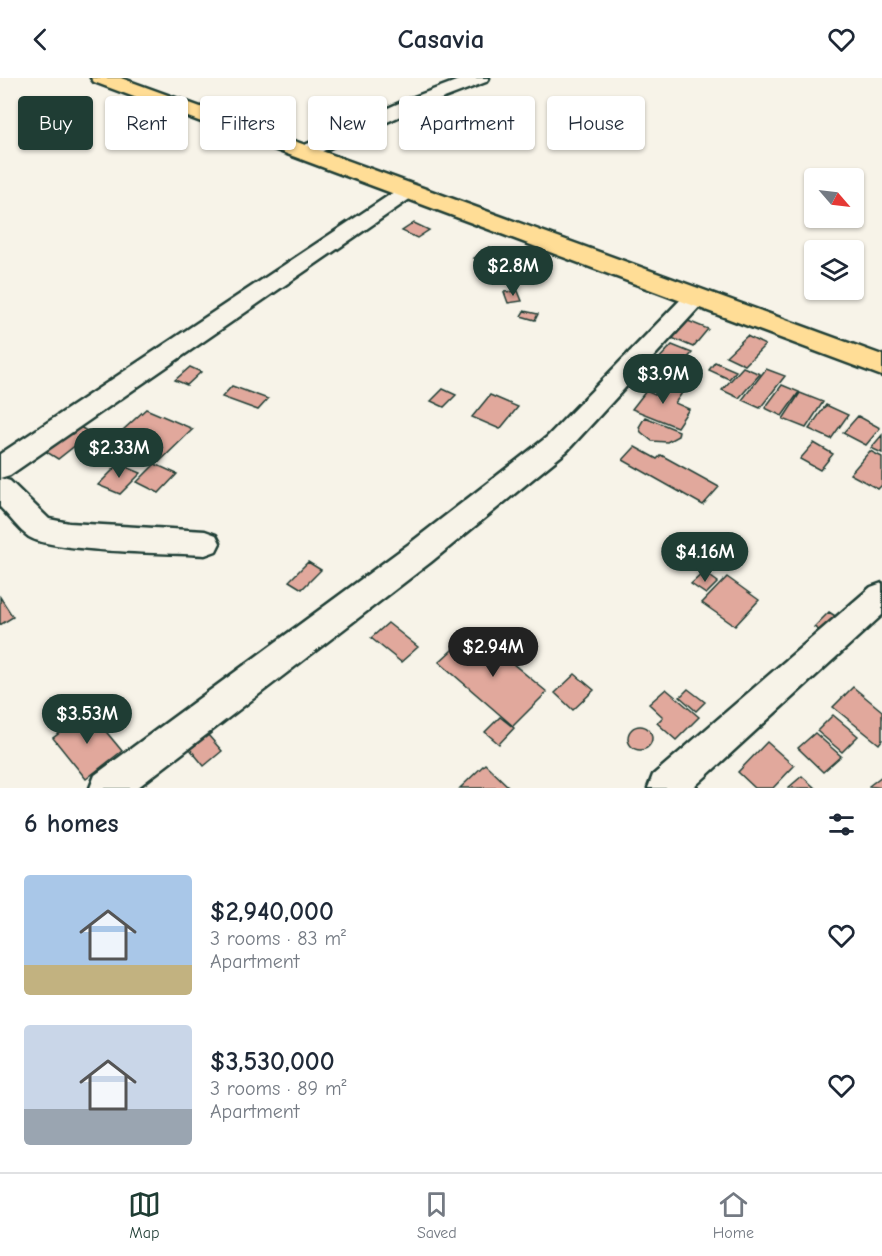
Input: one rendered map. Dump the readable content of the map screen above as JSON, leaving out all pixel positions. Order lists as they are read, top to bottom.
{
  "north": "bottom right",
  "page": {
    "header": "Casavia",
    "chip": [
      "Buy",
      "Rent",
      "Filters",
      "New",
      "Apartment",
      "House"
    ],
    "price": [
      "$2.8M",
      "$3.9M",
      "$2.33M",
      "$4.16M",
      "$2.94M",
      "$3.53M"
    ],
    "heading": "6 homes",
    "list": [
      {
        "name": "$2,940,000",
        "note": "3 rooms · 83 m² · Apartment"
      },
      {
        "name": "$3,530,000",
        "note": "3 rooms · 89 m² · Apartment"
      }
    ],
    "tabs": ["Map", "Saved", "Home"]
  }
}
